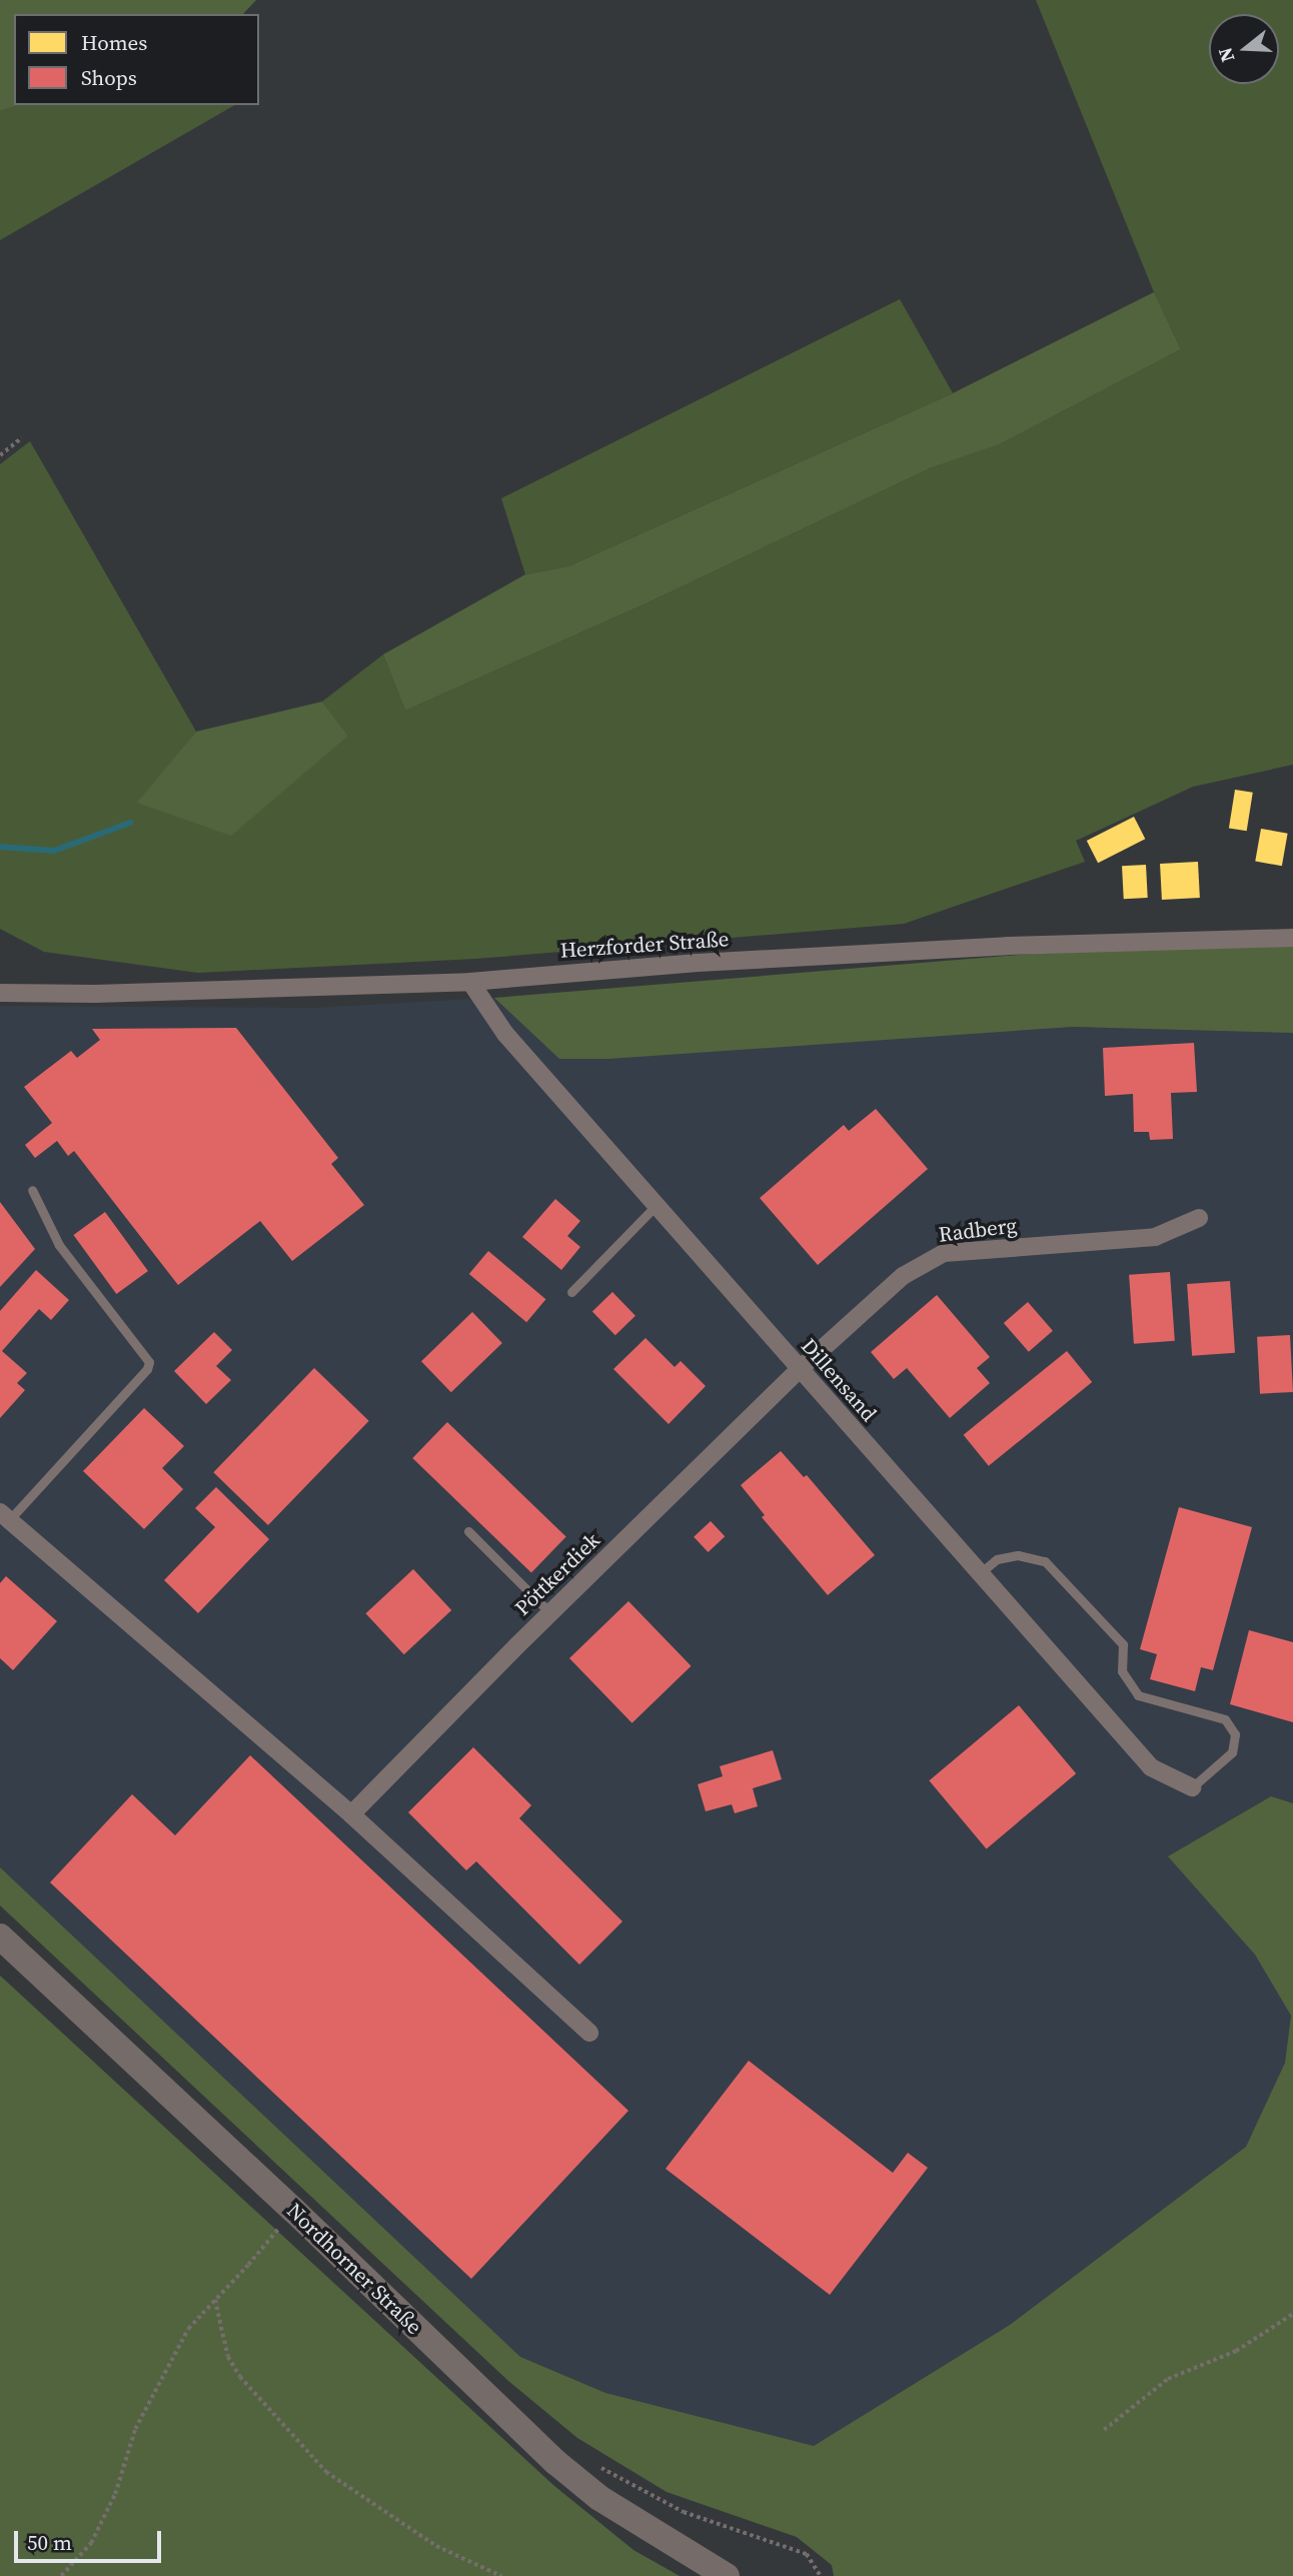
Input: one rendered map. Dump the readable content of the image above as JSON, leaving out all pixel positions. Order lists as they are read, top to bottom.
{
  "streets": {
    "main road": ["Nordhorner Straße"],
    "street": [
      "Herzforder Straße",
      "Radberg",
      "Dillensand",
      "Pöttkerdiek"
    ]
  },
  "crossings": [
    ["Herzforder Straße", "Dillensand"],
    ["Radberg", "Dillensand"],
    ["Radberg", "Pöttkerdiek"],
    ["Dillensand", "Pöttkerdiek"]
  ],
  "legend": ["Homes", "Shops"],
  "scale_bar": "50 m",
  "north": "left"
}
